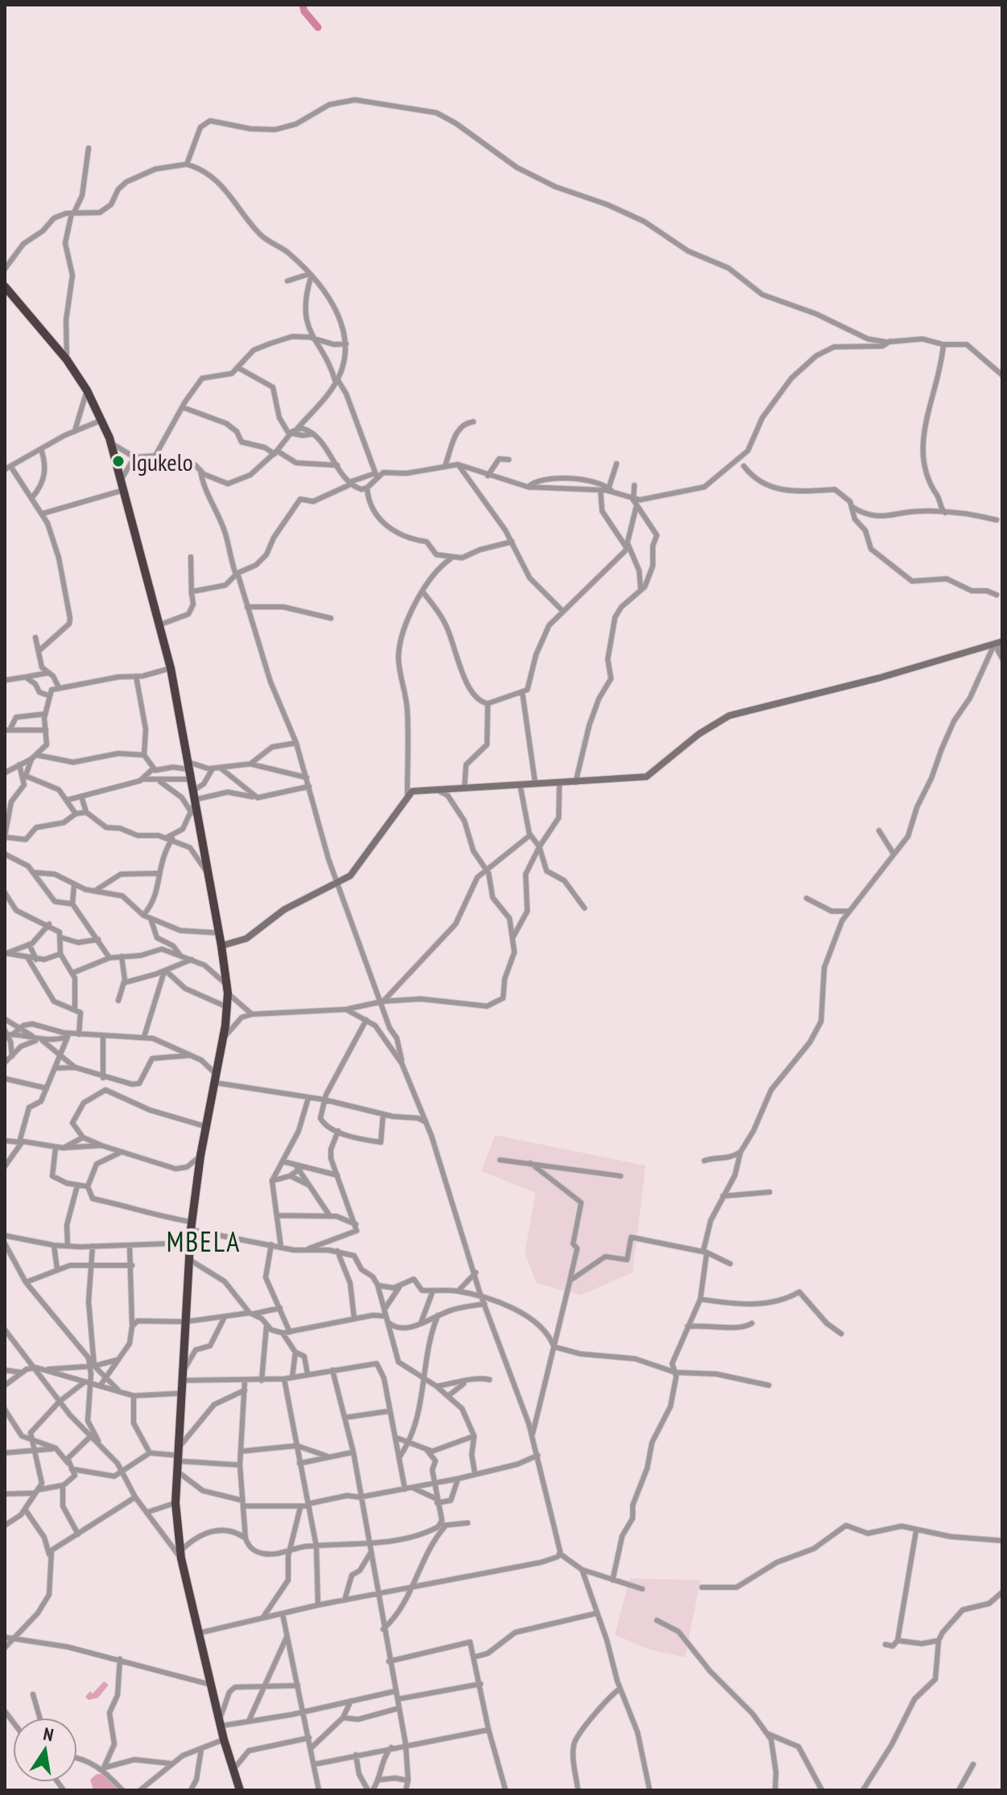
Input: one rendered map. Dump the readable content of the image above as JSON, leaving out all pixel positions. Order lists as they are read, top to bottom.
{
  "districts": ["MBELA"],
  "places": ["Igukelo"],
  "north": "top"
}
